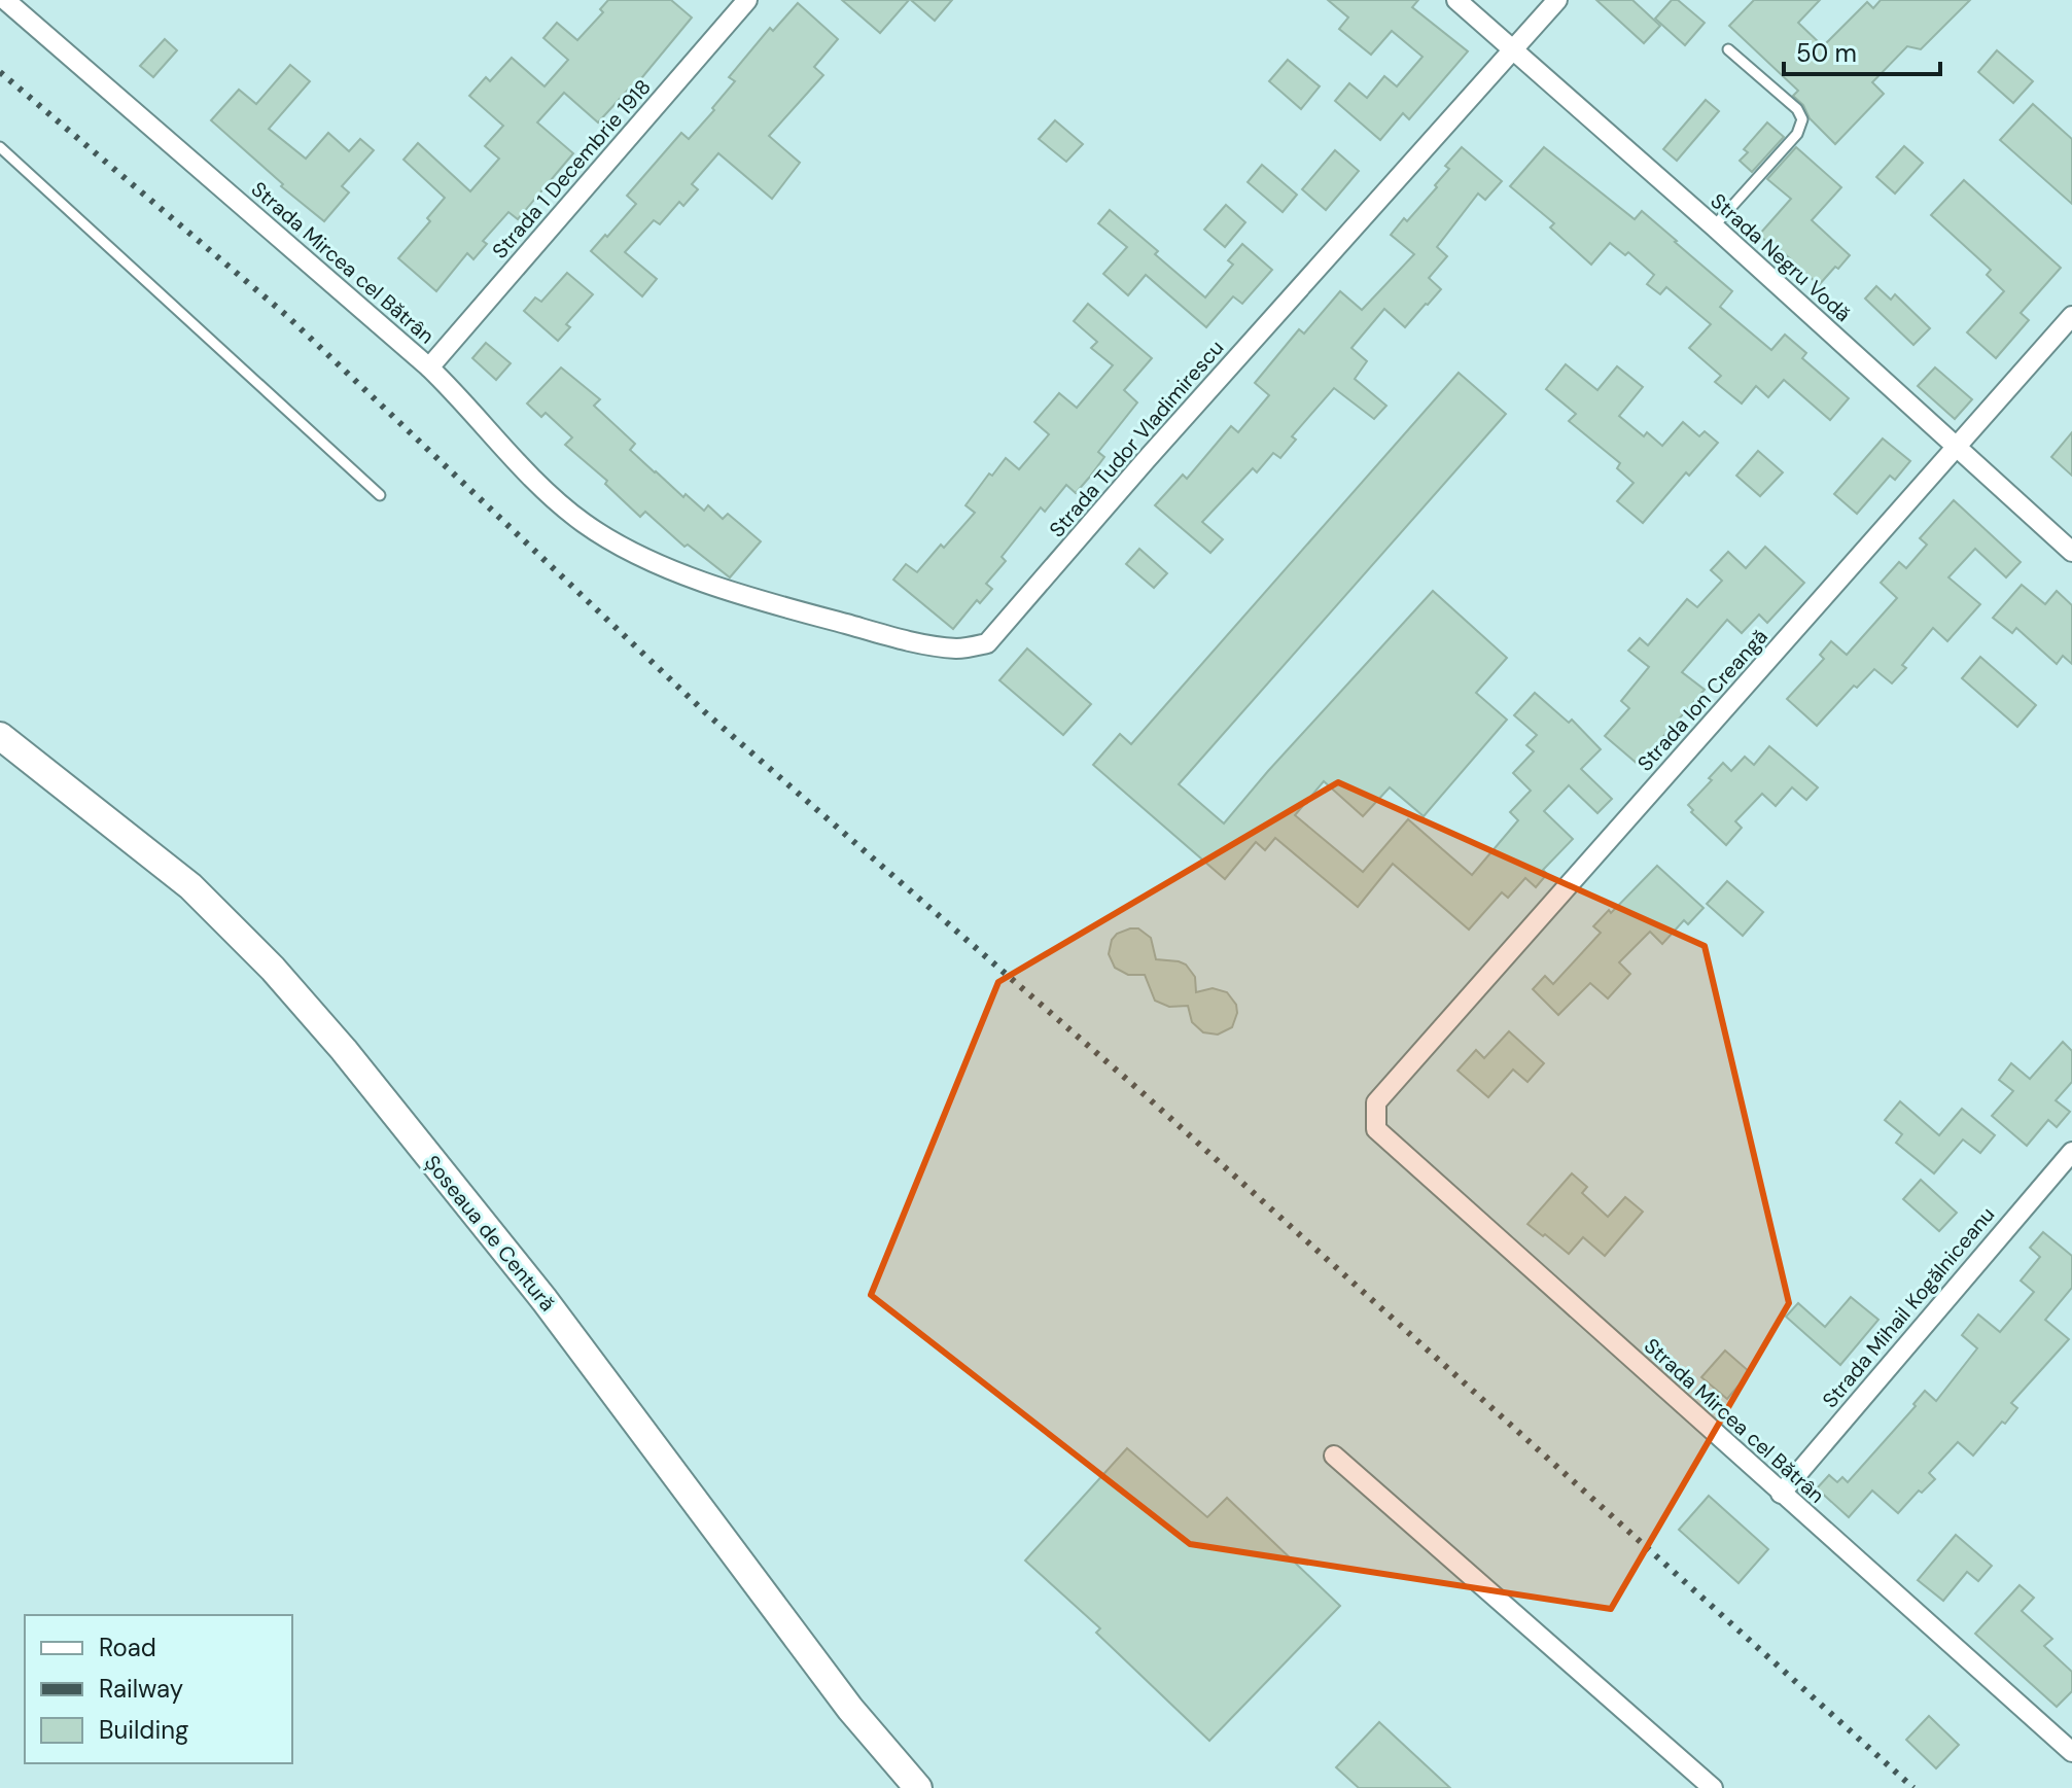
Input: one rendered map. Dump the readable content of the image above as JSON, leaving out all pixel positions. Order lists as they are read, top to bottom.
{
  "streets": {
    "main road": ["Șoseaua de Centură"],
    "street": [
      "Strada 1 Decembrie 1918",
      "Strada Negru Vodă",
      "Strada Mircea cel Bătrân",
      "Strada Tudor Vladimirescu",
      "Strada Ion Creangă",
      "Strada Mihail Kogălniceanu"
    ]
  },
  "crossings": [
    ["Strada 1 Decembrie 1918", "Strada Mircea cel Bătrân"],
    ["Strada Negru Vodă", "Strada Tudor Vladimirescu"],
    ["Strada Negru Vodă", "Strada Ion Creangă"],
    ["Strada Mircea cel Bătrân", "Strada Tudor Vladimirescu"],
    ["Strada Mircea cel Bătrân", "Strada Ion Creangă"],
    ["Strada Mircea cel Bătrân", "Strada Mihail Kogălniceanu"]
  ],
  "legend": ["Road", "Railway", "Building"],
  "scale_bar": "50 m"
}
